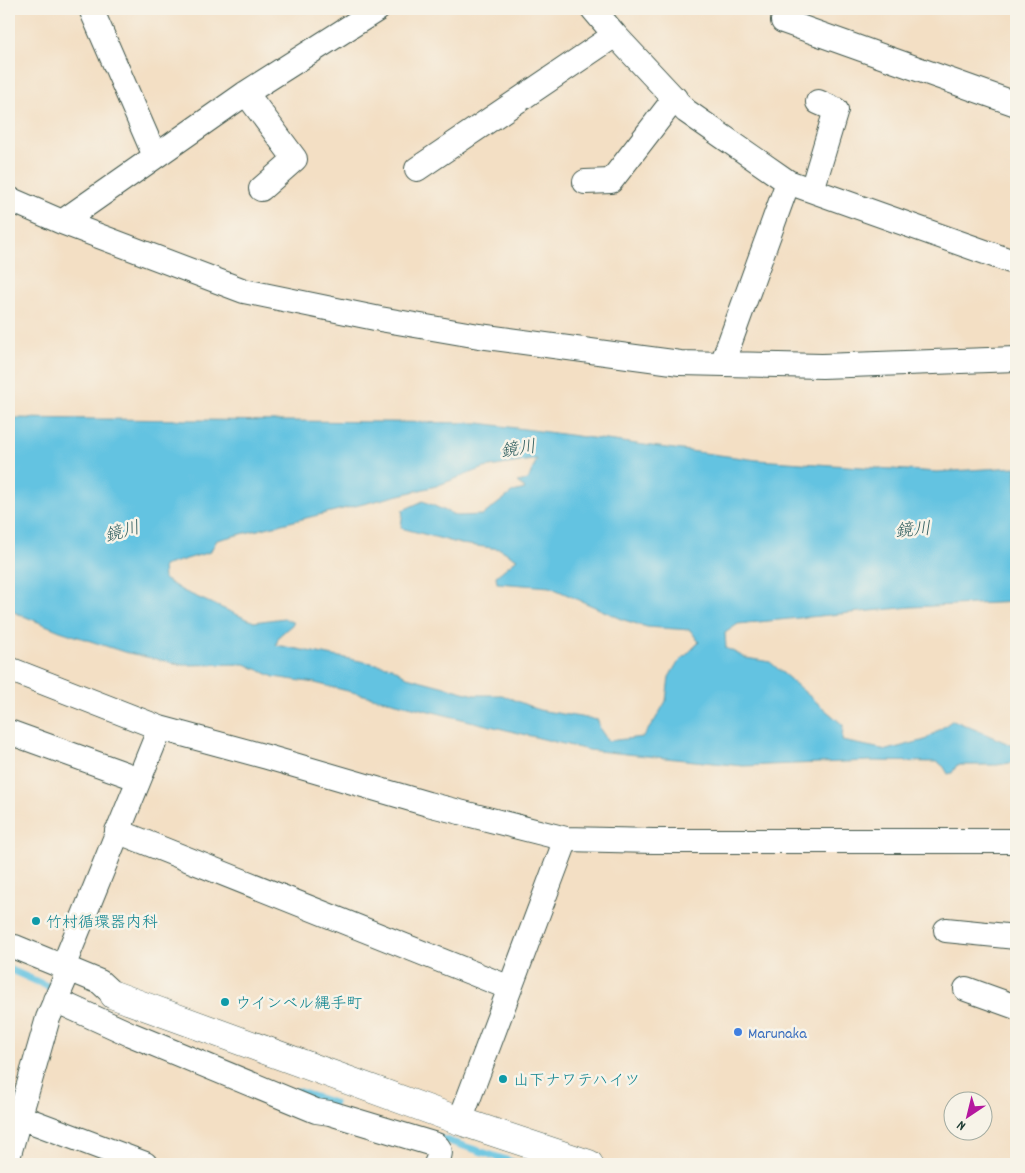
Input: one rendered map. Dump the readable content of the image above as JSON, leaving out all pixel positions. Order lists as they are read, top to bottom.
{
  "water": ["鏡川"],
  "places": [
    "竹村循環器内科",
    "ウインベル縄手町",
    "Marunaka",
    "山下ナワテハイツ"
  ],
  "north": "bottom left"
}
